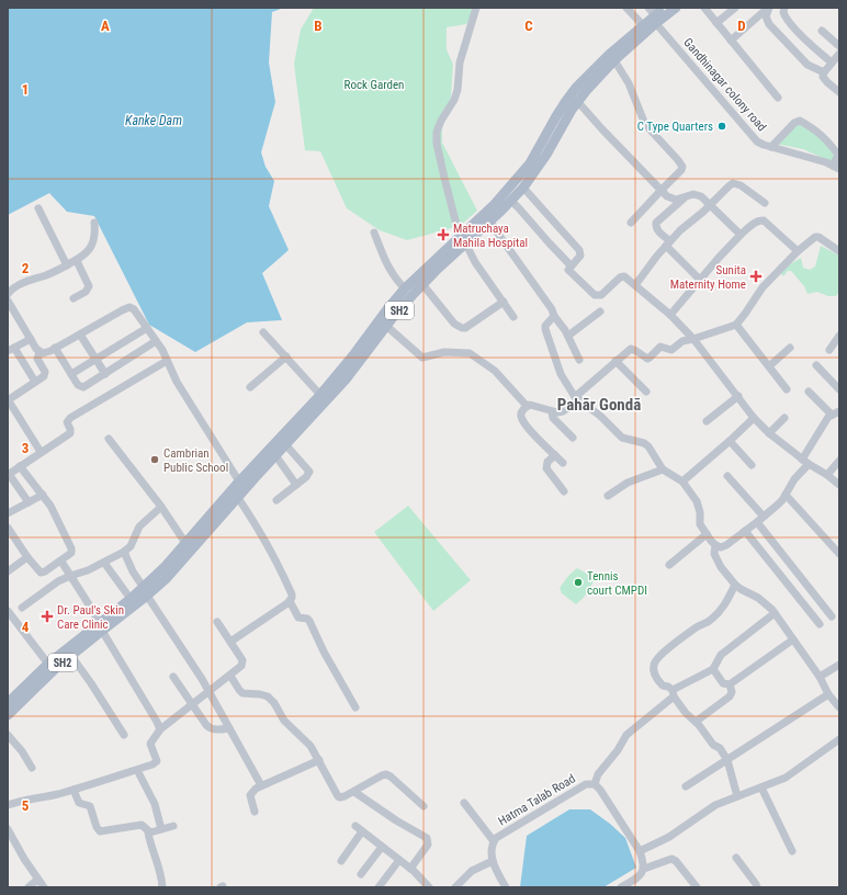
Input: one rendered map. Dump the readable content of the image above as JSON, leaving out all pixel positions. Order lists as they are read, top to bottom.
{
  "streets": {
    "main road": ["SH2"],
    "street": ["Gandhinagar colony road", "Hatma Talab Road"]
  },
  "crossings": [
    ["Gandhinagar colony road", "SH2"]
  ],
  "districts": ["Pahār Gondā"],
  "water": ["Kanke Dam"],
  "parks": ["Rock Garden"],
  "places": {
    "other": ["C Type Quarters", "Cambrian Public School", "Tennis court CMPDI"],
    "health": ["Matruchaya Mahila Hospital", "Sunita Maternity Home", "Dr. Paul's Skin Care Clinic"]
  },
  "grid": {
    "columns": [
      "A",
      "B",
      "C",
      "D"
    ],
    "rows": [
      "1",
      "2",
      "3",
      "4",
      "5"
    ]
  }
}
